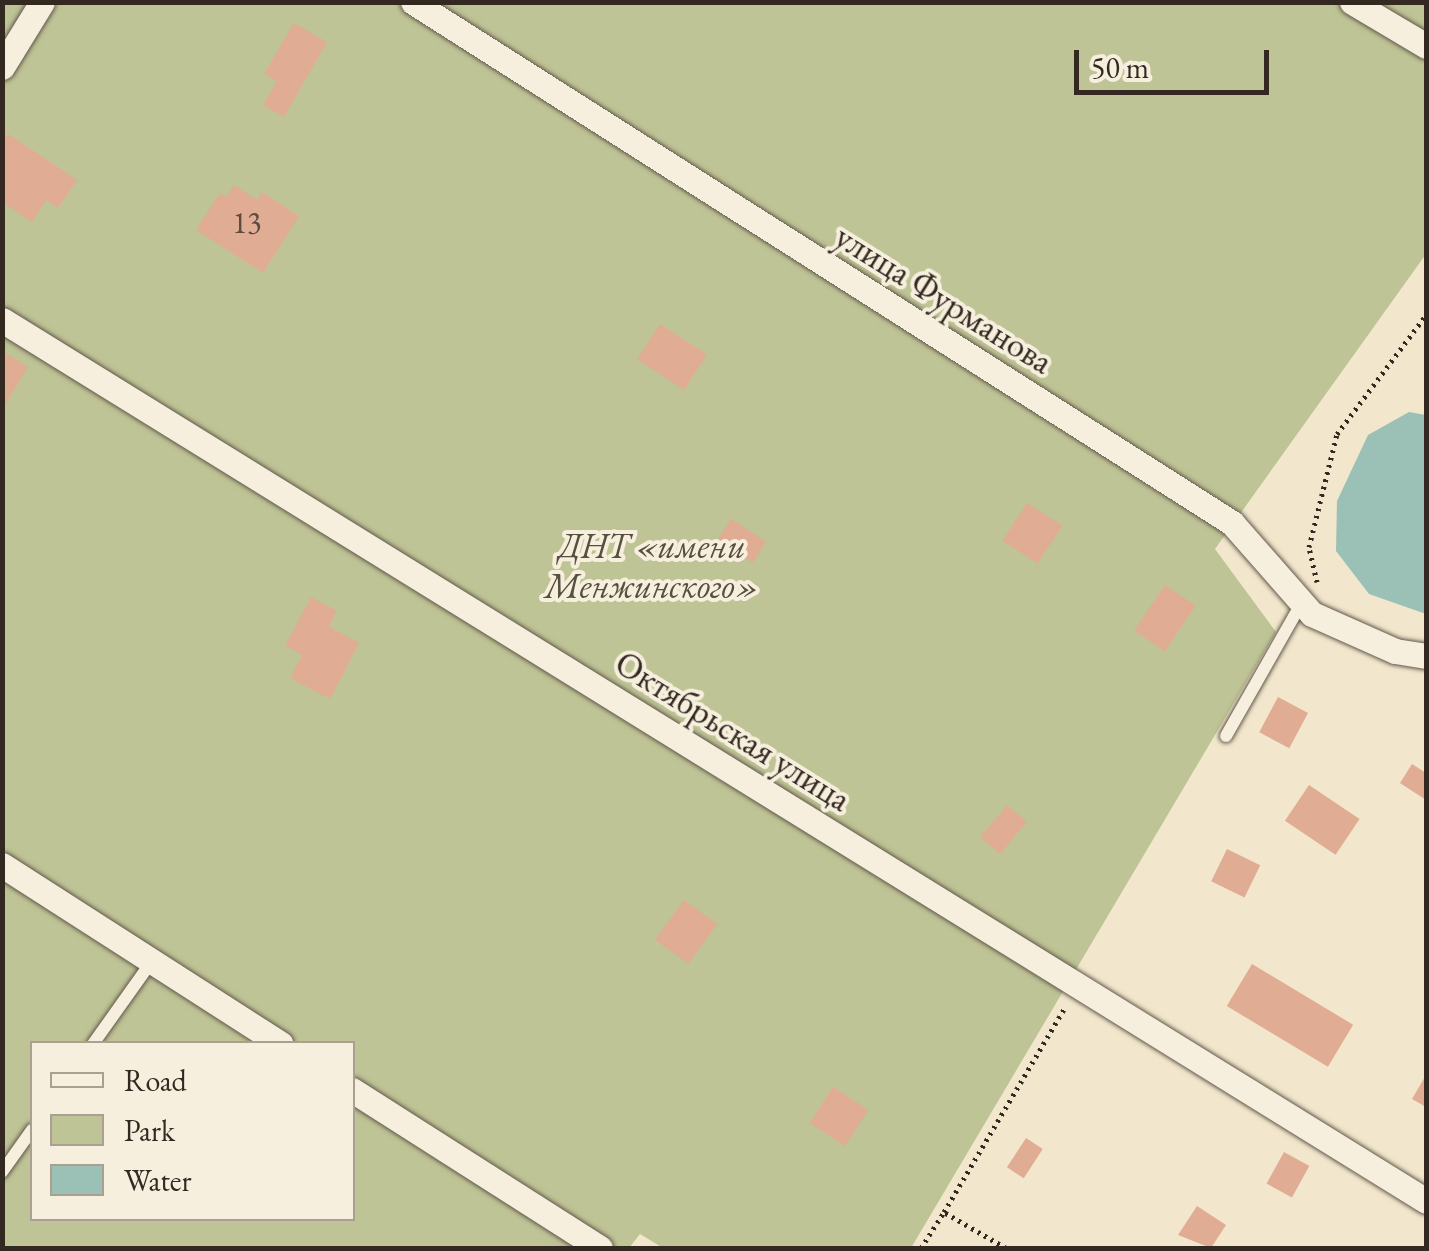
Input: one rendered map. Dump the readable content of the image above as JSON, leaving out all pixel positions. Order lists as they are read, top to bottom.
{
  "streets": {
    "street": ["улица Фурманова", "Октябрьская улица"]
  },
  "parks": ["ДНТ «имени Менжинского»"],
  "house_numbers": ["13"],
  "legend": ["Road", "Park", "Water"],
  "scale_bar": "50 m"
}
